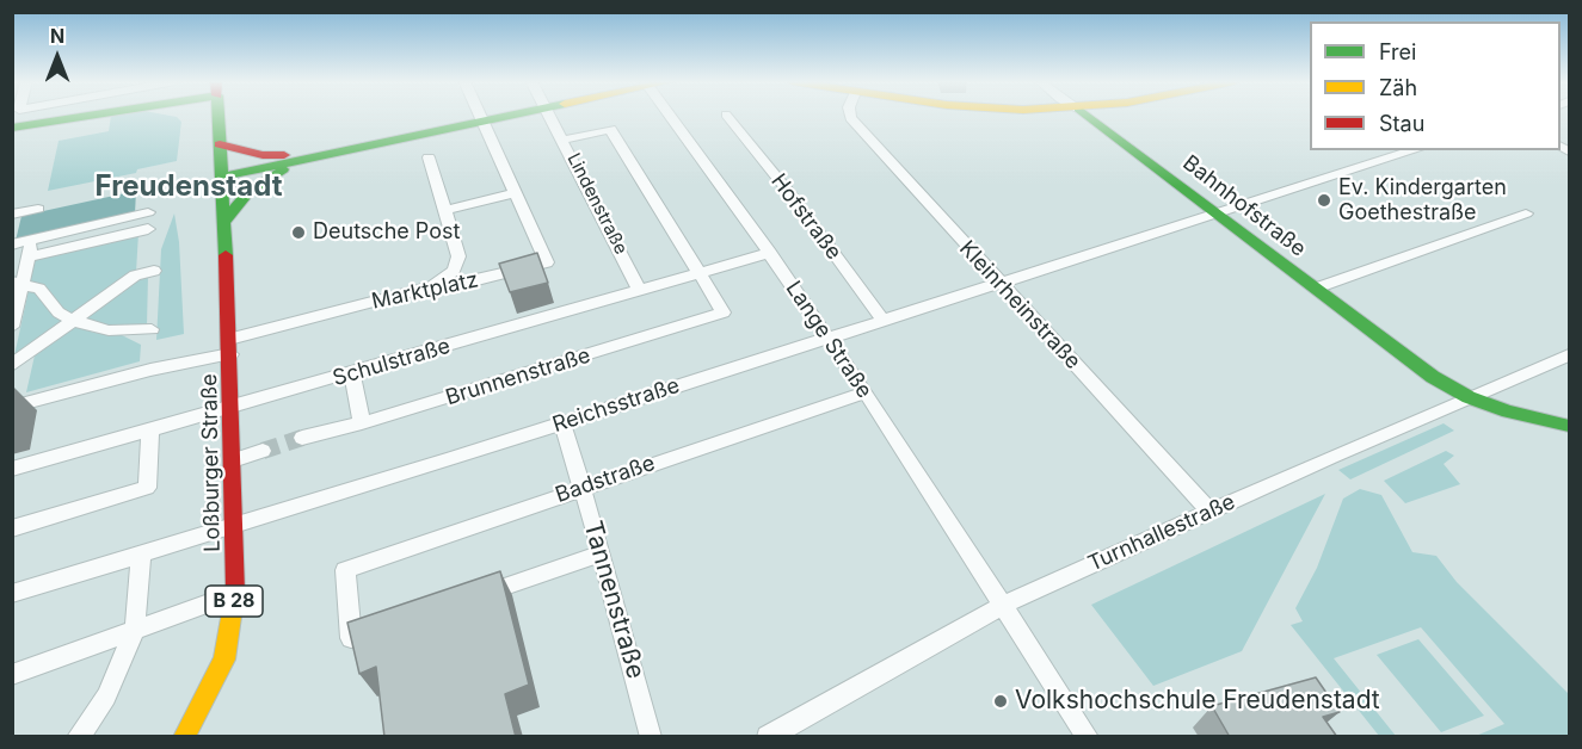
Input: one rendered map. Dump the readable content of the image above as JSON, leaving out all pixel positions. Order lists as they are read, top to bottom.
{
  "streets": {
    "main road": ["Bahnhofstraße", "Loßburger Straße", "B 28"],
    "street": [
      "Lindenstraße",
      "Hofstraße",
      "Marktplatz",
      "Kleinrheinstraße",
      "Lange Straße",
      "Schulstraße",
      "Brunnenstraße",
      "Reichsstraße",
      "Badstraße",
      "Turnhallestraße",
      "Tannenstraße"
    ]
  },
  "crossings": [
    ["Lindenstraße", "Schulstraße"],
    ["Bahnhofstraße", "Reichsstraße"],
    ["Bahnhofstraße", "Turnhallestraße"],
    ["Hofstraße", "Reichsstraße"],
    ["Marktplatz", "Loßburger Straße"],
    ["Kleinrheinstraße", "Reichsstraße"],
    ["Kleinrheinstraße", "Turnhallestraße"],
    ["Lange Straße", "Schulstraße"],
    ["Lange Straße", "Reichsstraße"],
    ["Lange Straße", "Badstraße"],
    ["Lange Straße", "Turnhallestraße"],
    ["Schulstraße", "Brunnenstraße"],
    ["Schulstraße", "Loßburger Straße"],
    ["Reichsstraße", "Loßburger Straße"],
    ["Reichsstraße", "Tannenstraße"],
    ["Badstraße", "Tannenstraße"]
  ],
  "districts": ["Freudenstadt"],
  "places": ["Ev. Kindergarten Goethestraße", "Deutsche Post", "Volkshochschule Freudenstadt"],
  "legend": ["Frei", "Zäh", "Stau"],
  "north": "top"
}
